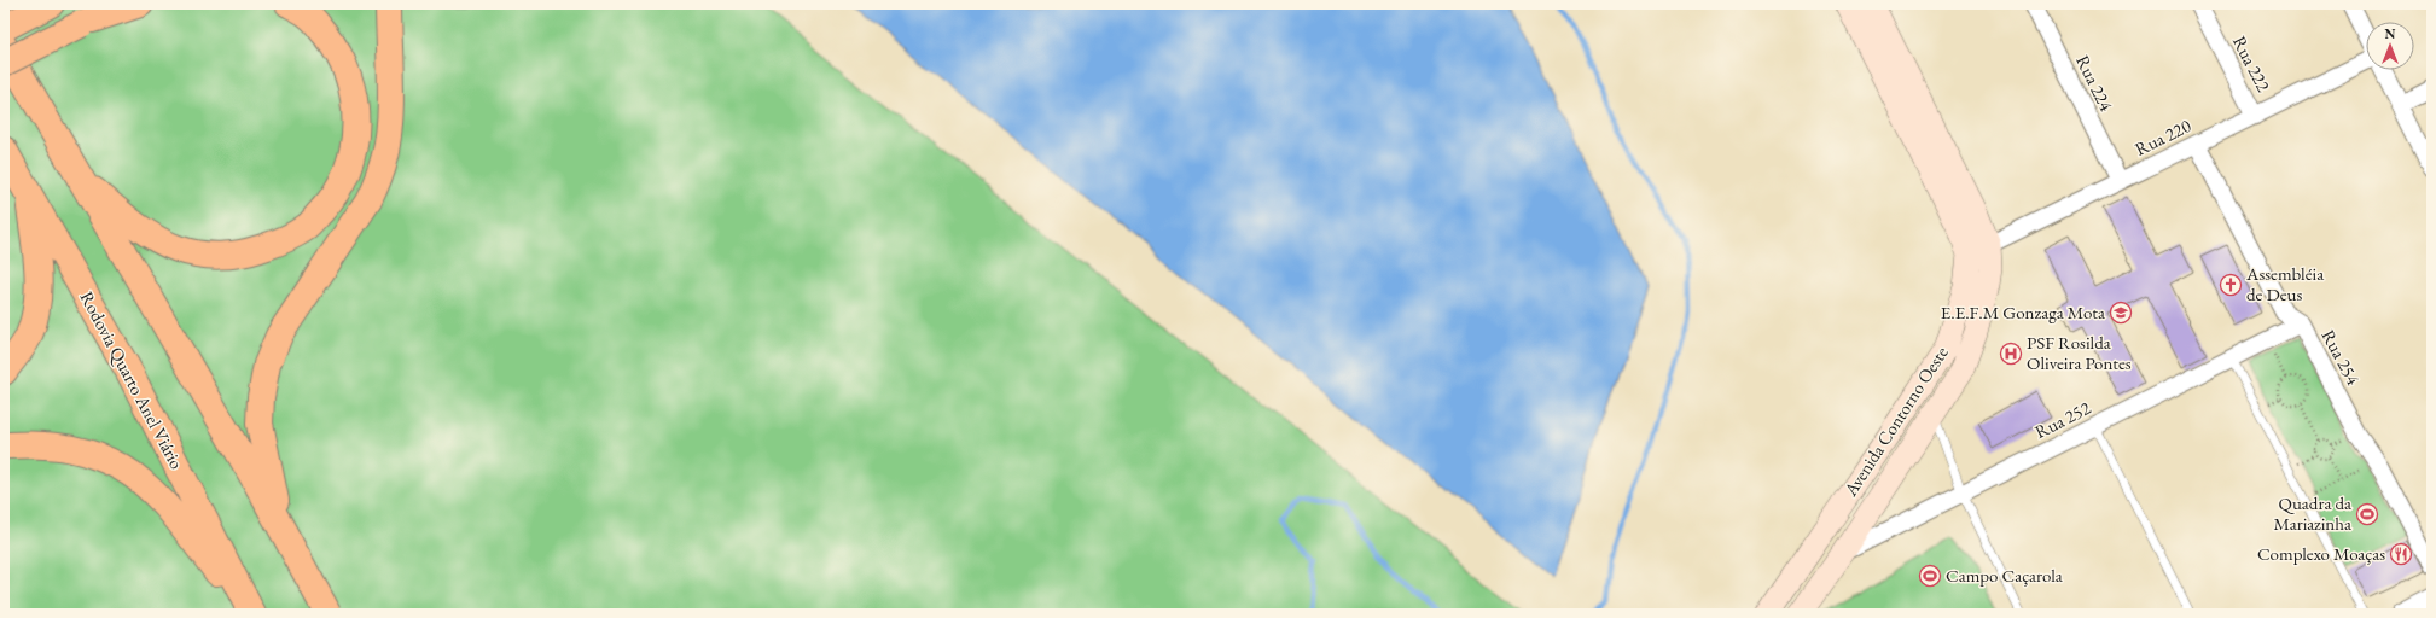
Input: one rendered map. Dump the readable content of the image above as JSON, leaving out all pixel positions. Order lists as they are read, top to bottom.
{
  "streets": {
    "highway": ["Rodovia Quarto Anel Viário"],
    "street": [
      "Rua 222",
      "Rua 224",
      "Rua 220",
      "Rua 254",
      "Rua 252",
      "Avenida Contorno Oeste"
    ]
  },
  "crossings": [
    ["Rua 222", "Rua 220"],
    ["Rua 224", "Rua 220"],
    ["Rua 220", "Rua 254"],
    ["Rua 220", "Avenida Contorno Oeste"],
    ["Rua 254", "Rua 252"],
    ["Rua 252", "Avenida Contorno Oeste"]
  ],
  "places": {
    "church": ["Assembléia de Deus"],
    "school or university": ["E.E.F.M Gonzaga Mota"],
    "hospital": ["PSF Rosilda Oliveira Pontes"],
    "sports": ["Quadra da Mariazinha", "Campo Caçarola"],
    "restaurant": ["Complexo Moaças"]
  },
  "north": "top"
}
